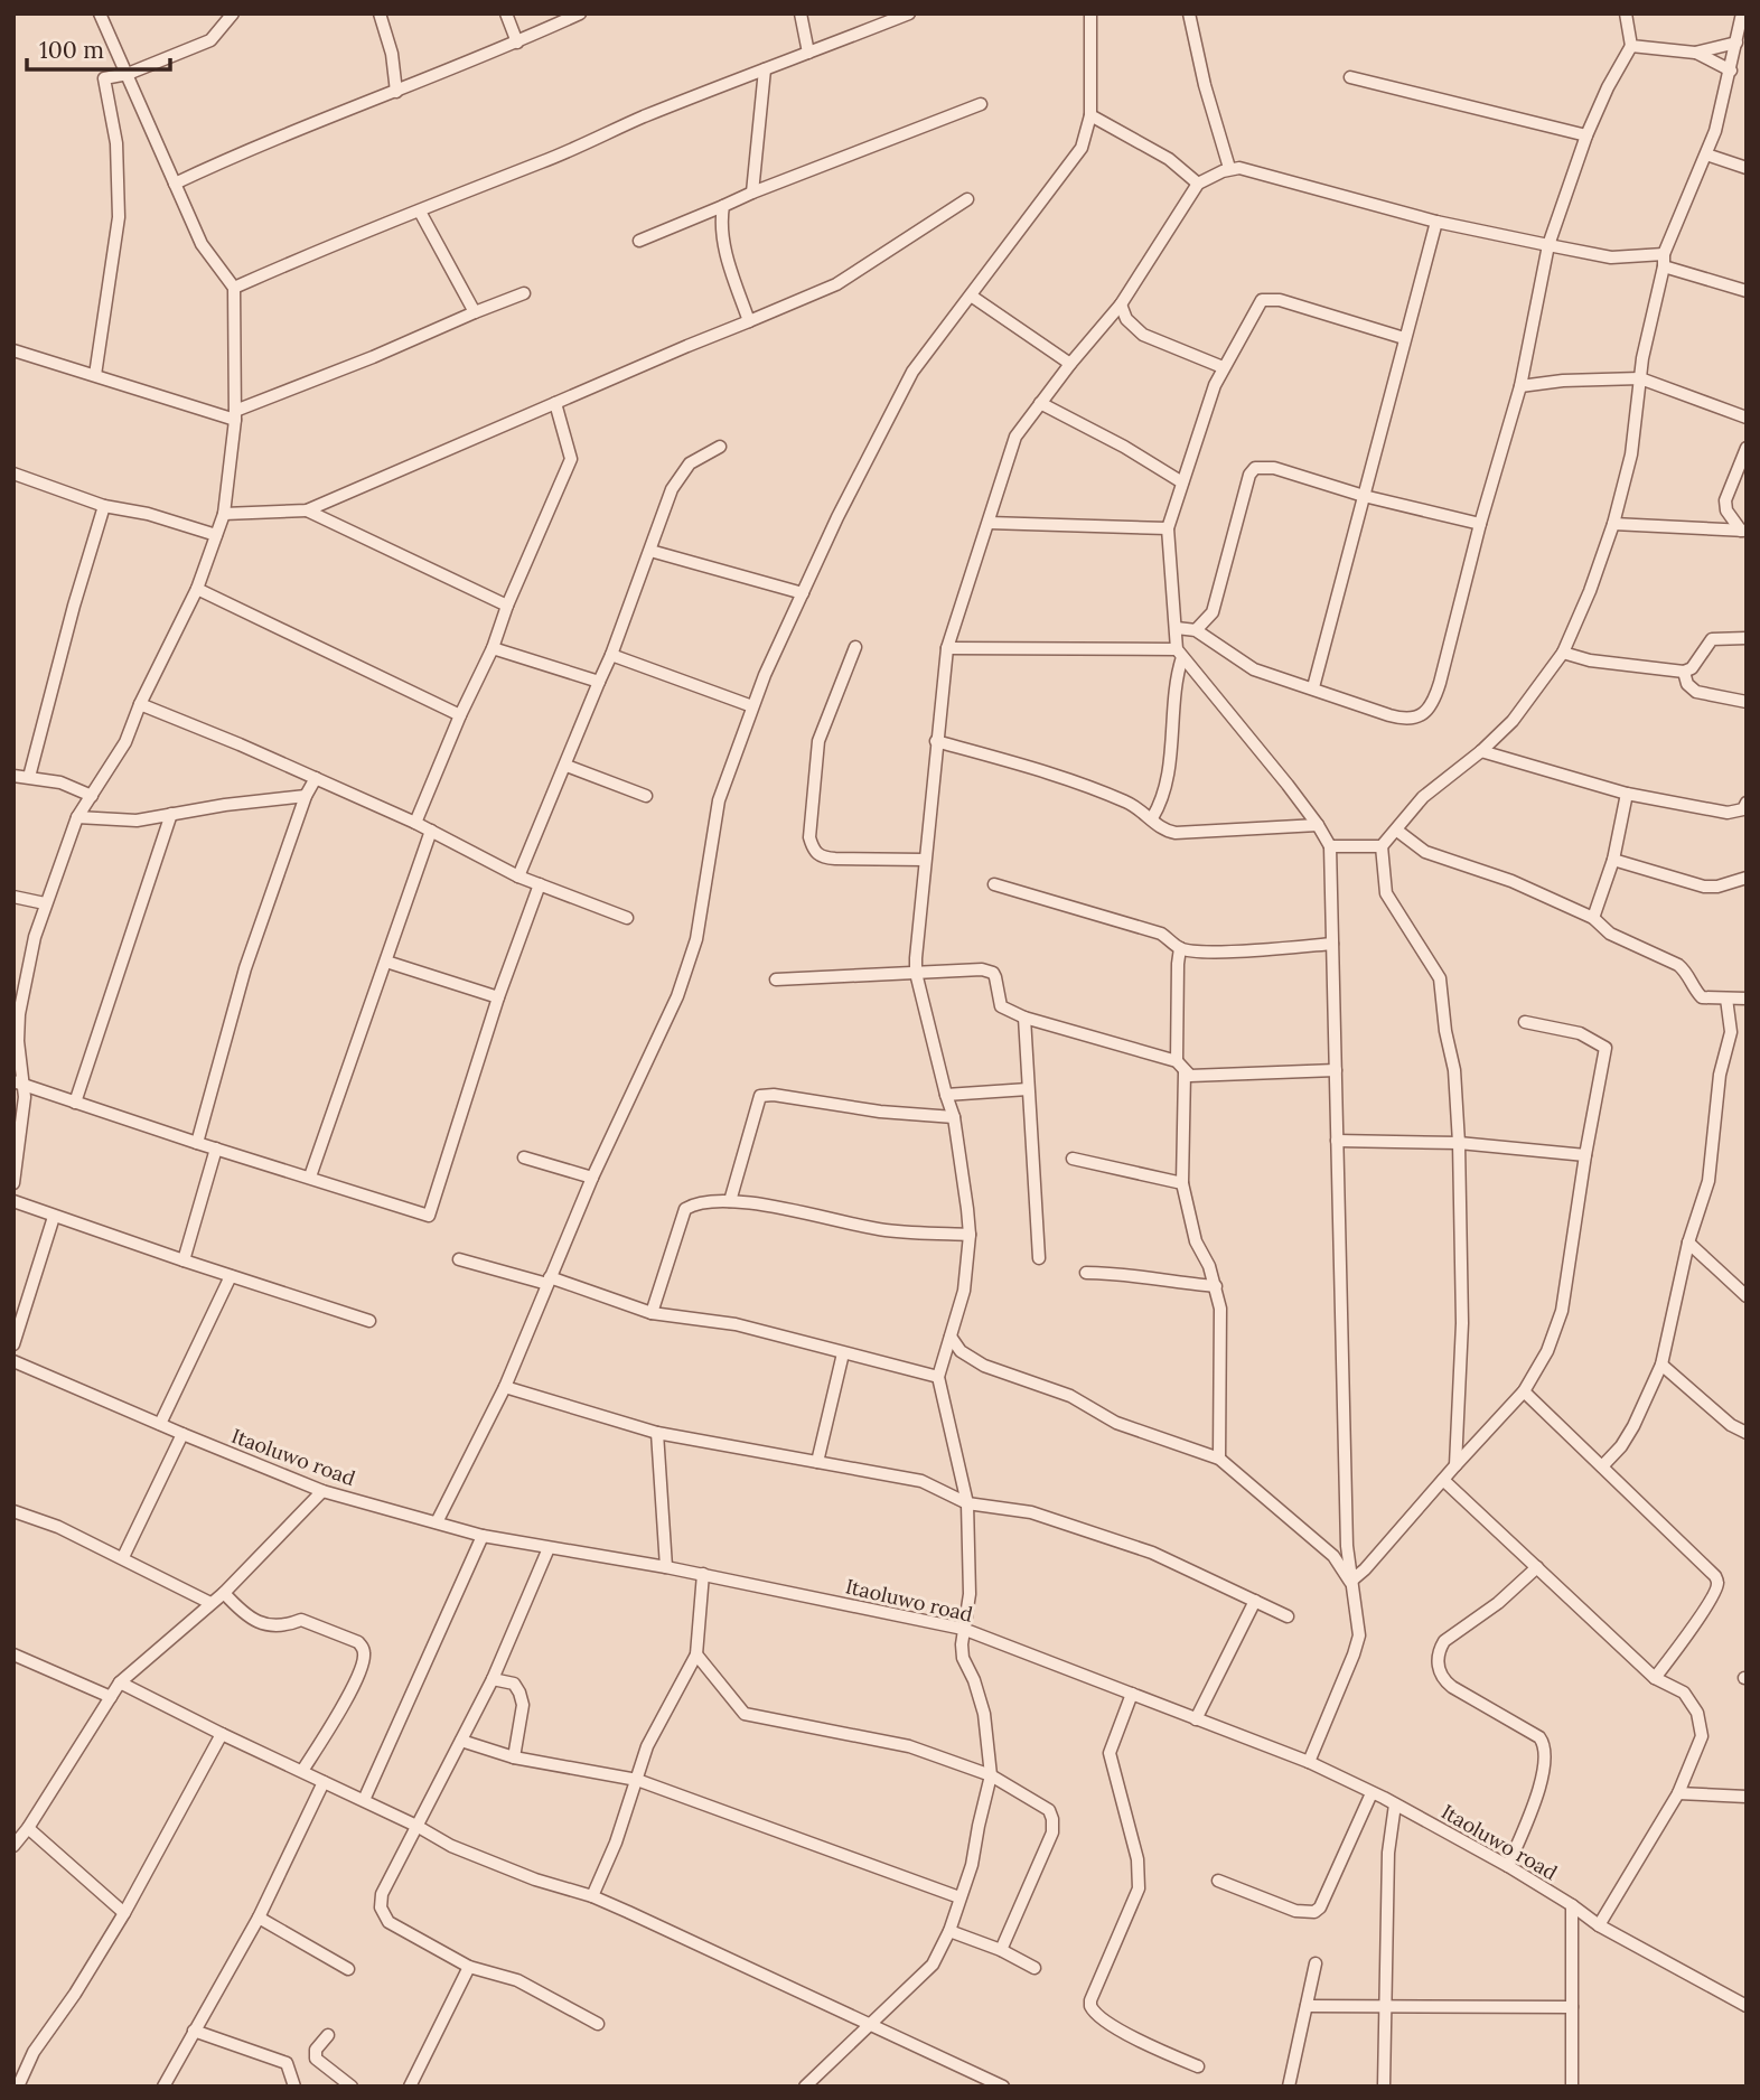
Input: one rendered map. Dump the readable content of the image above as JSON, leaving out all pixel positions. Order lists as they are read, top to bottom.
{
  "streets": {
    "street": ["Itaoluwo road"]
  },
  "scale_bar": "100 m"
}
